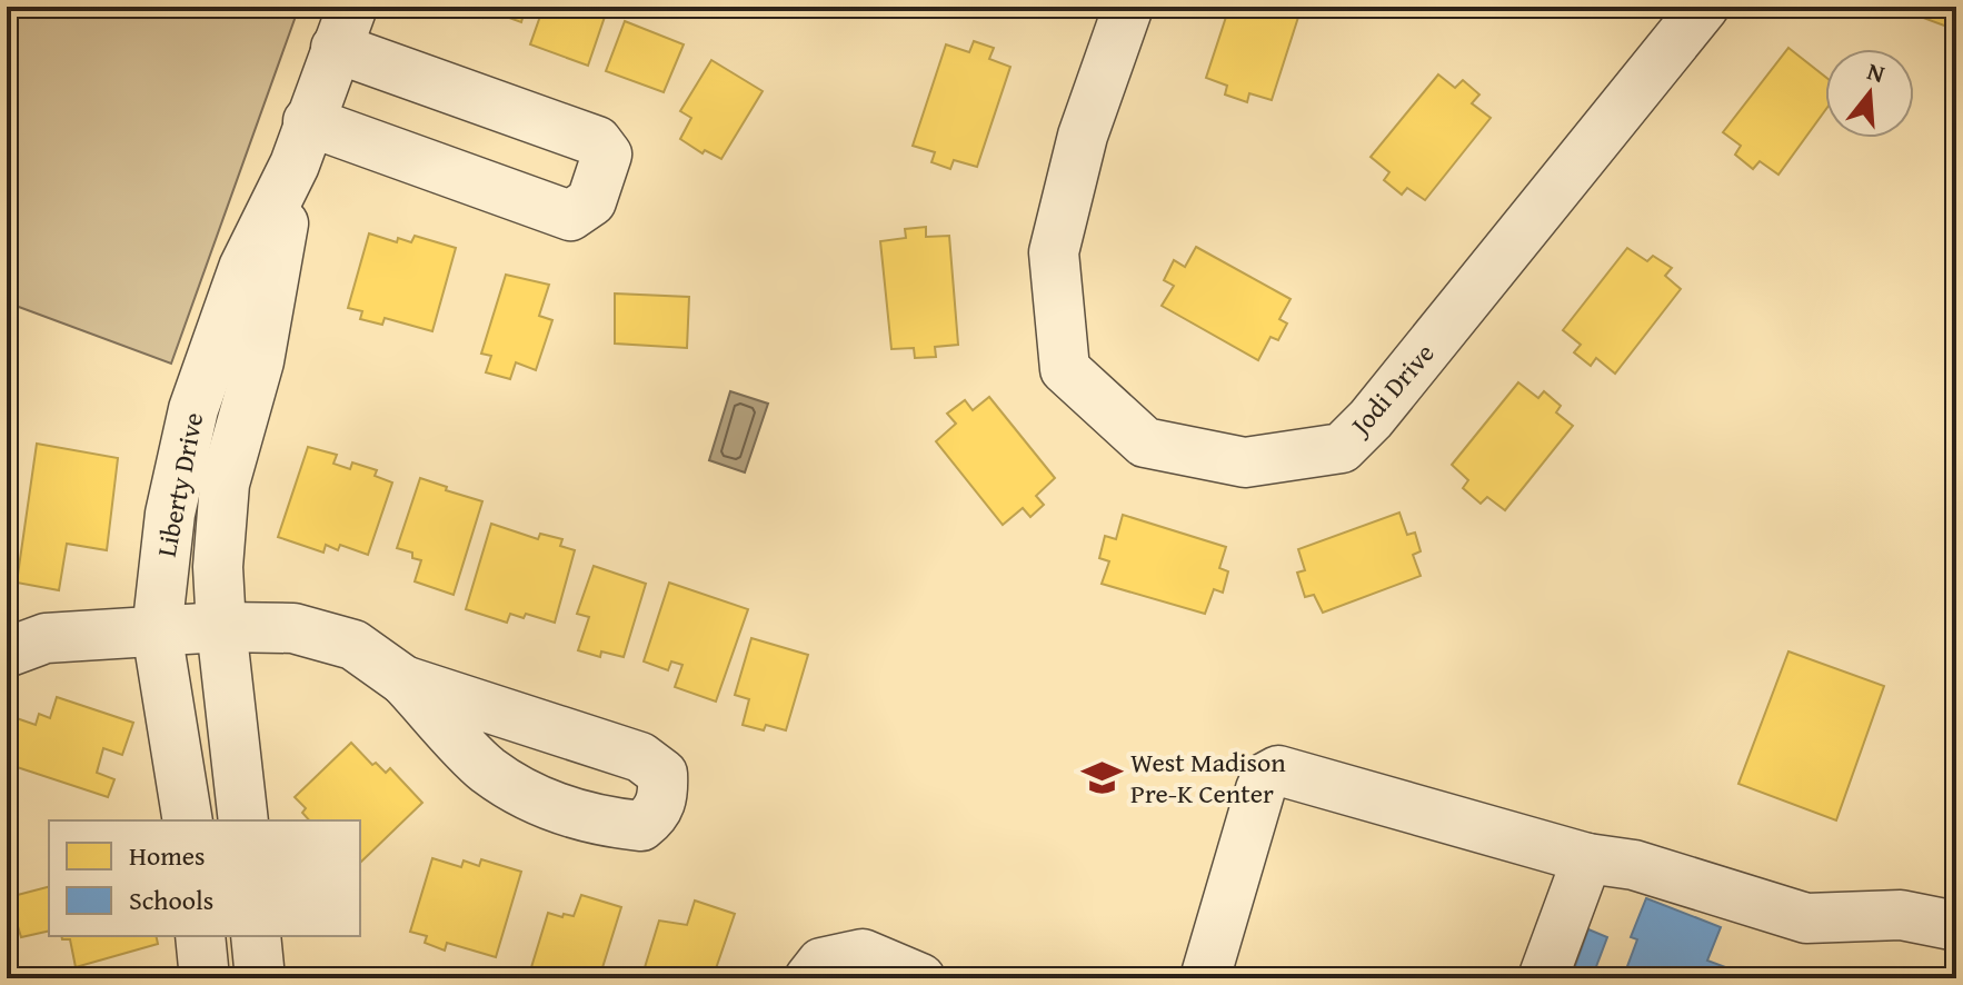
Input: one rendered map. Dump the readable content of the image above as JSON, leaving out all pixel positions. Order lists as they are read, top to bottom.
{
  "streets": {
    "street": ["Jodi Drive", "Liberty Drive"]
  },
  "places": {
    "school or university": ["West Madison Pre-K Center"]
  },
  "legend": ["Homes", "Schools"],
  "north": "top"
}
